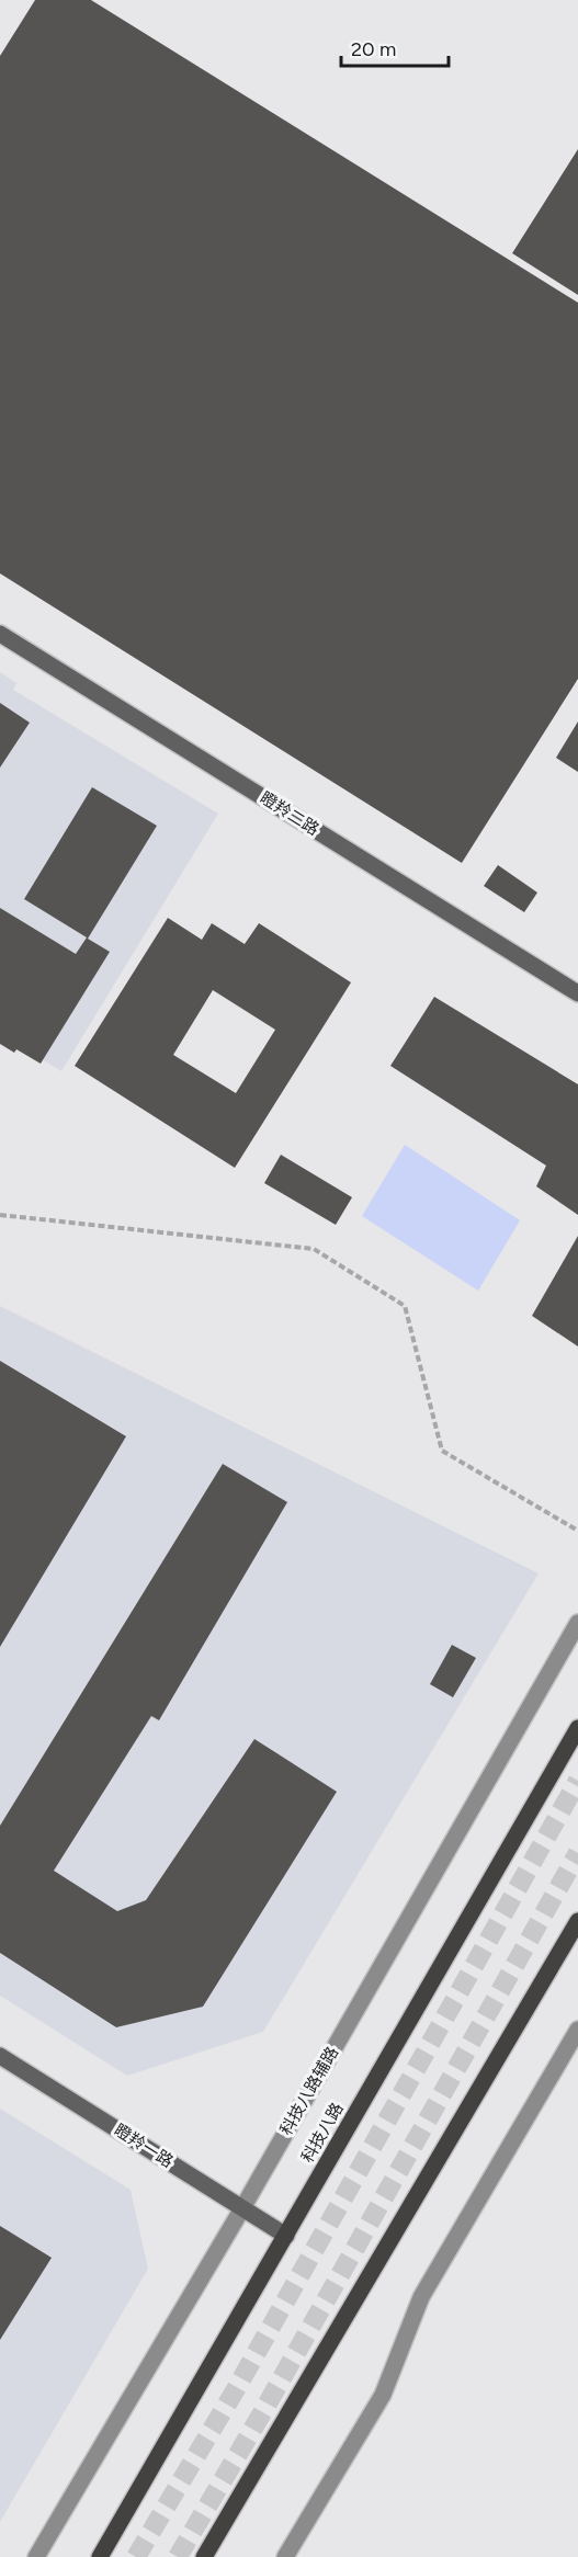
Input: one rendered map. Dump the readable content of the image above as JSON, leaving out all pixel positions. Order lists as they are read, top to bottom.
{
  "streets": {
    "main road": ["科技八路"],
    "street": ["瞪羚二路", "科技八路辅路", "瞪羚一路"]
  },
  "crossings": [
    ["科技八路辅路", "瞪羚一路"],
    ["科技八路", "瞪羚一路"]
  ],
  "scale_bar": "20 m"
}
